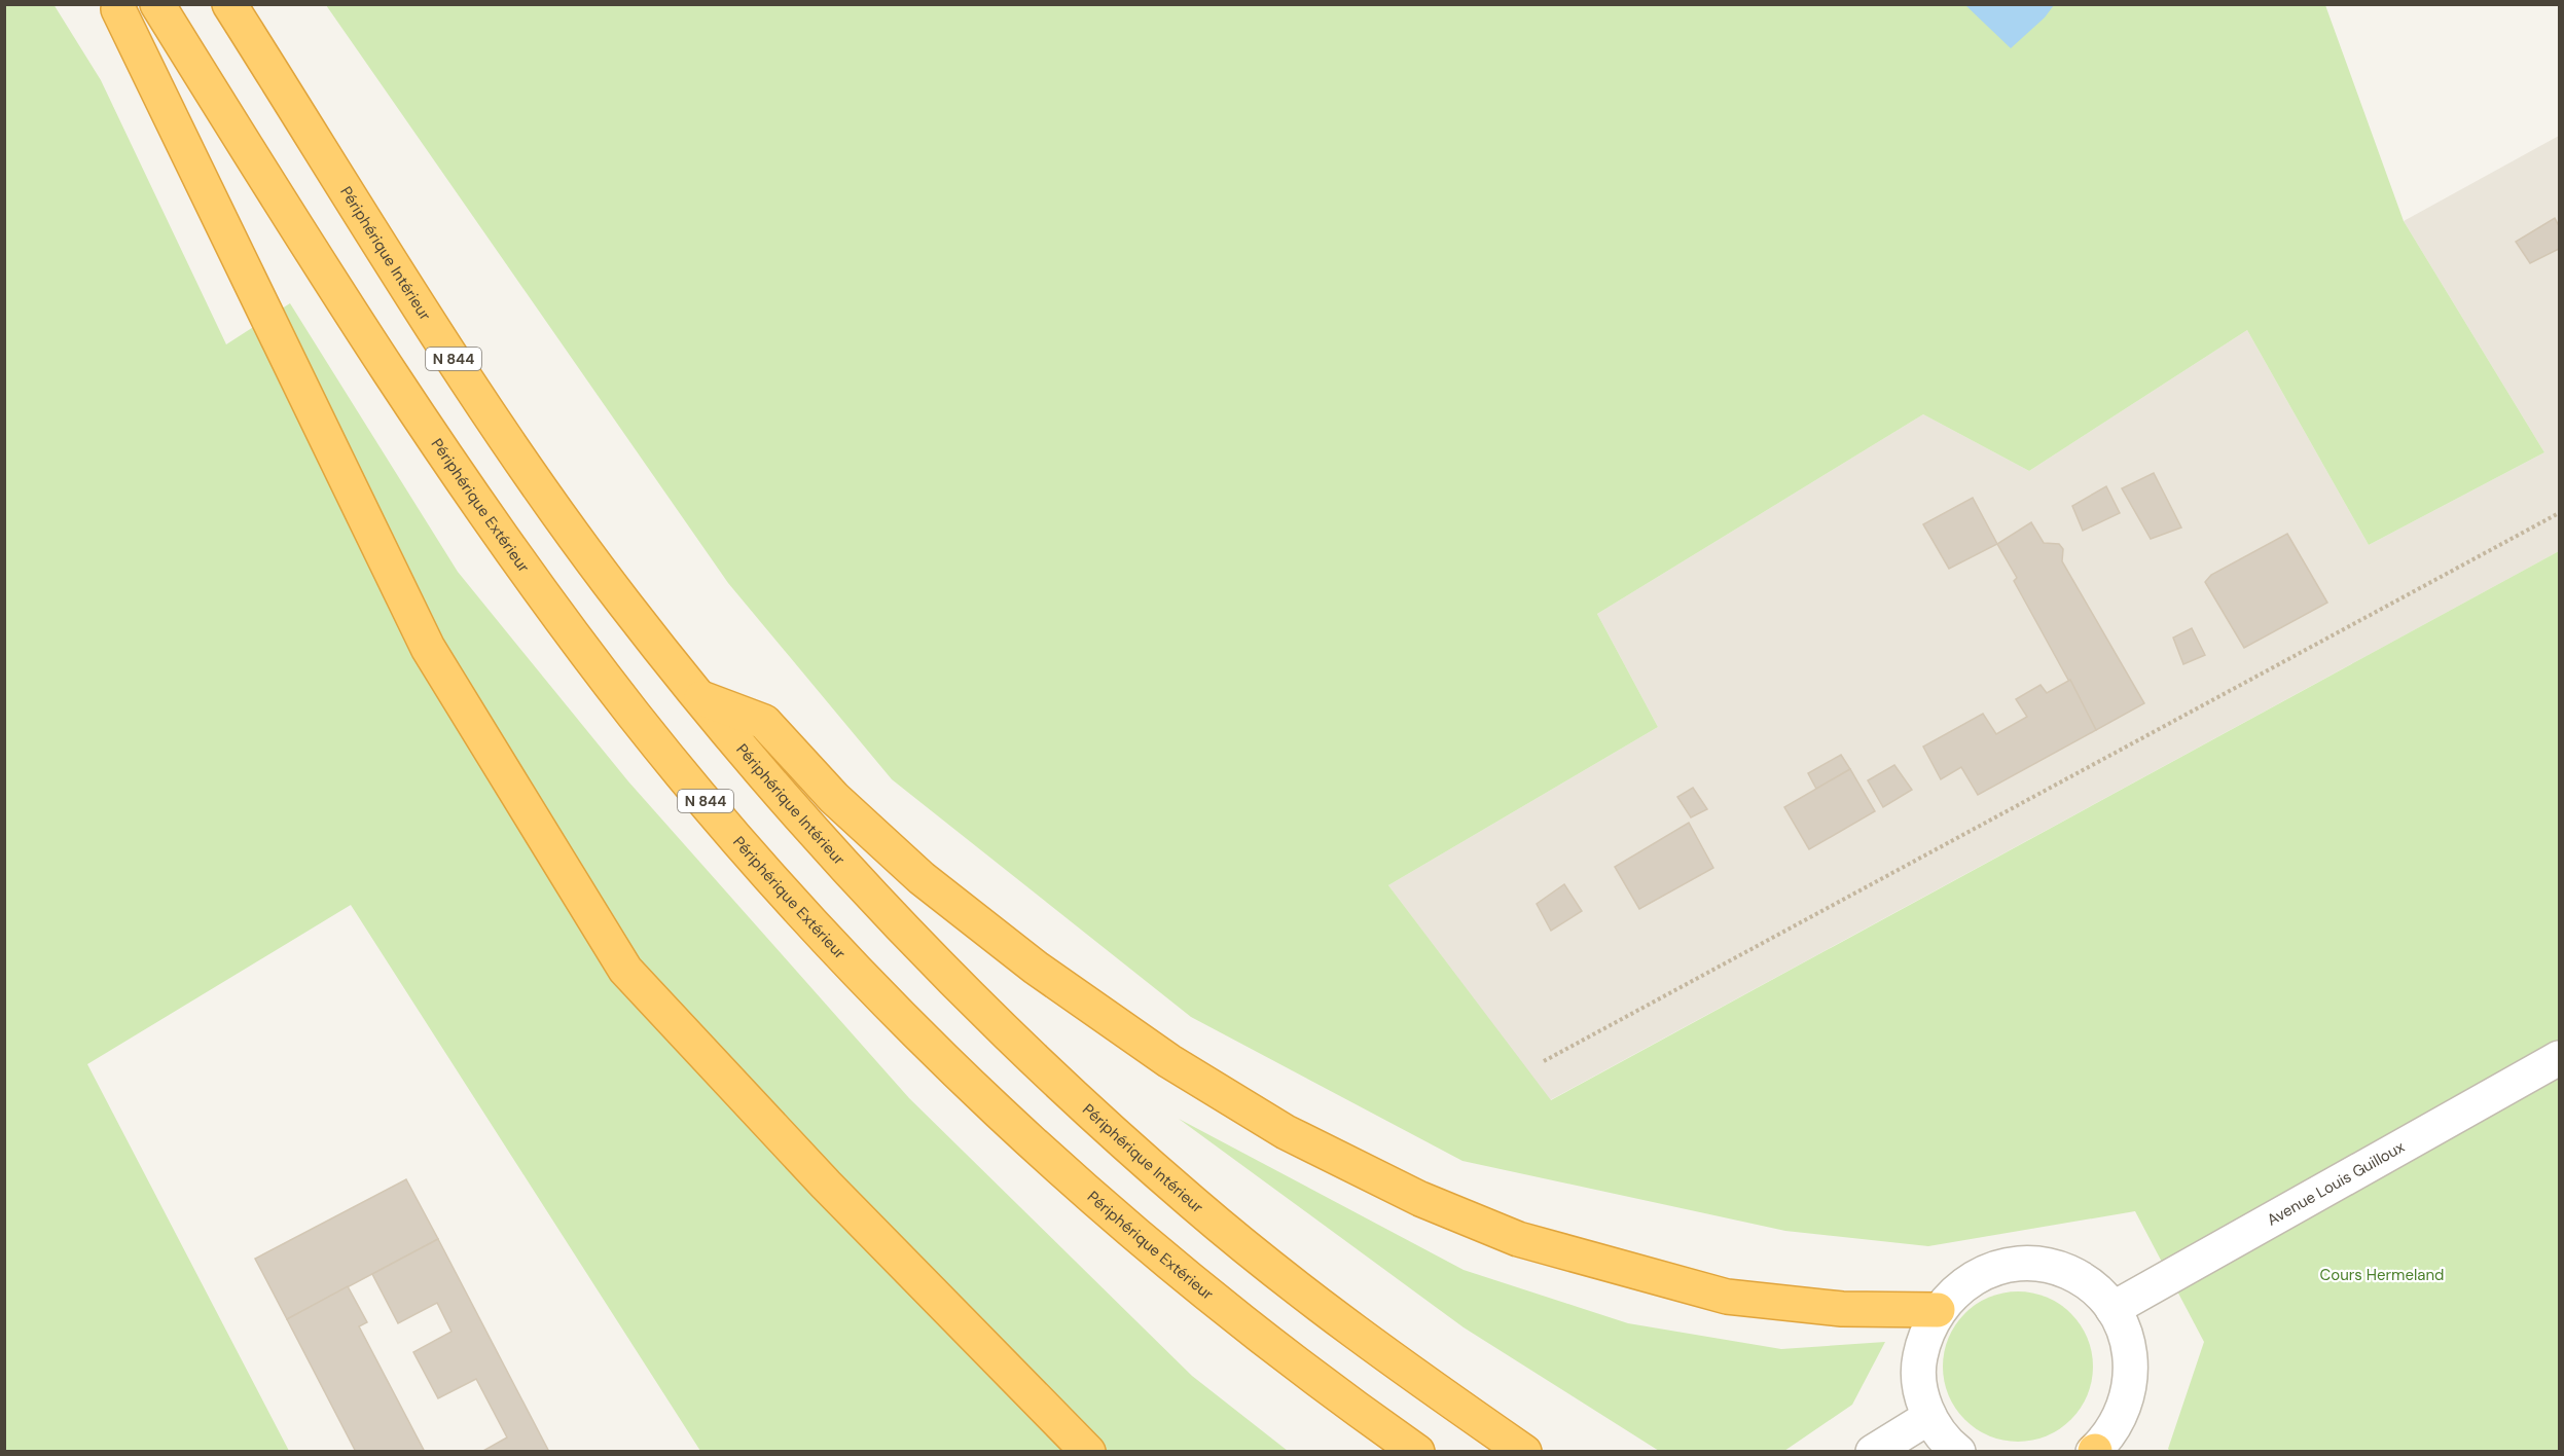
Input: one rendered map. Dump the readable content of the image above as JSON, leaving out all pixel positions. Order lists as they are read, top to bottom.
{
  "streets": {
    "highway": ["Périphérique Intérieur", "N 844", "Périphérique Extérieur"],
    "street": ["Avenue Louis Guilloux"]
  },
  "parks": ["Cours Hermeland"]
}
